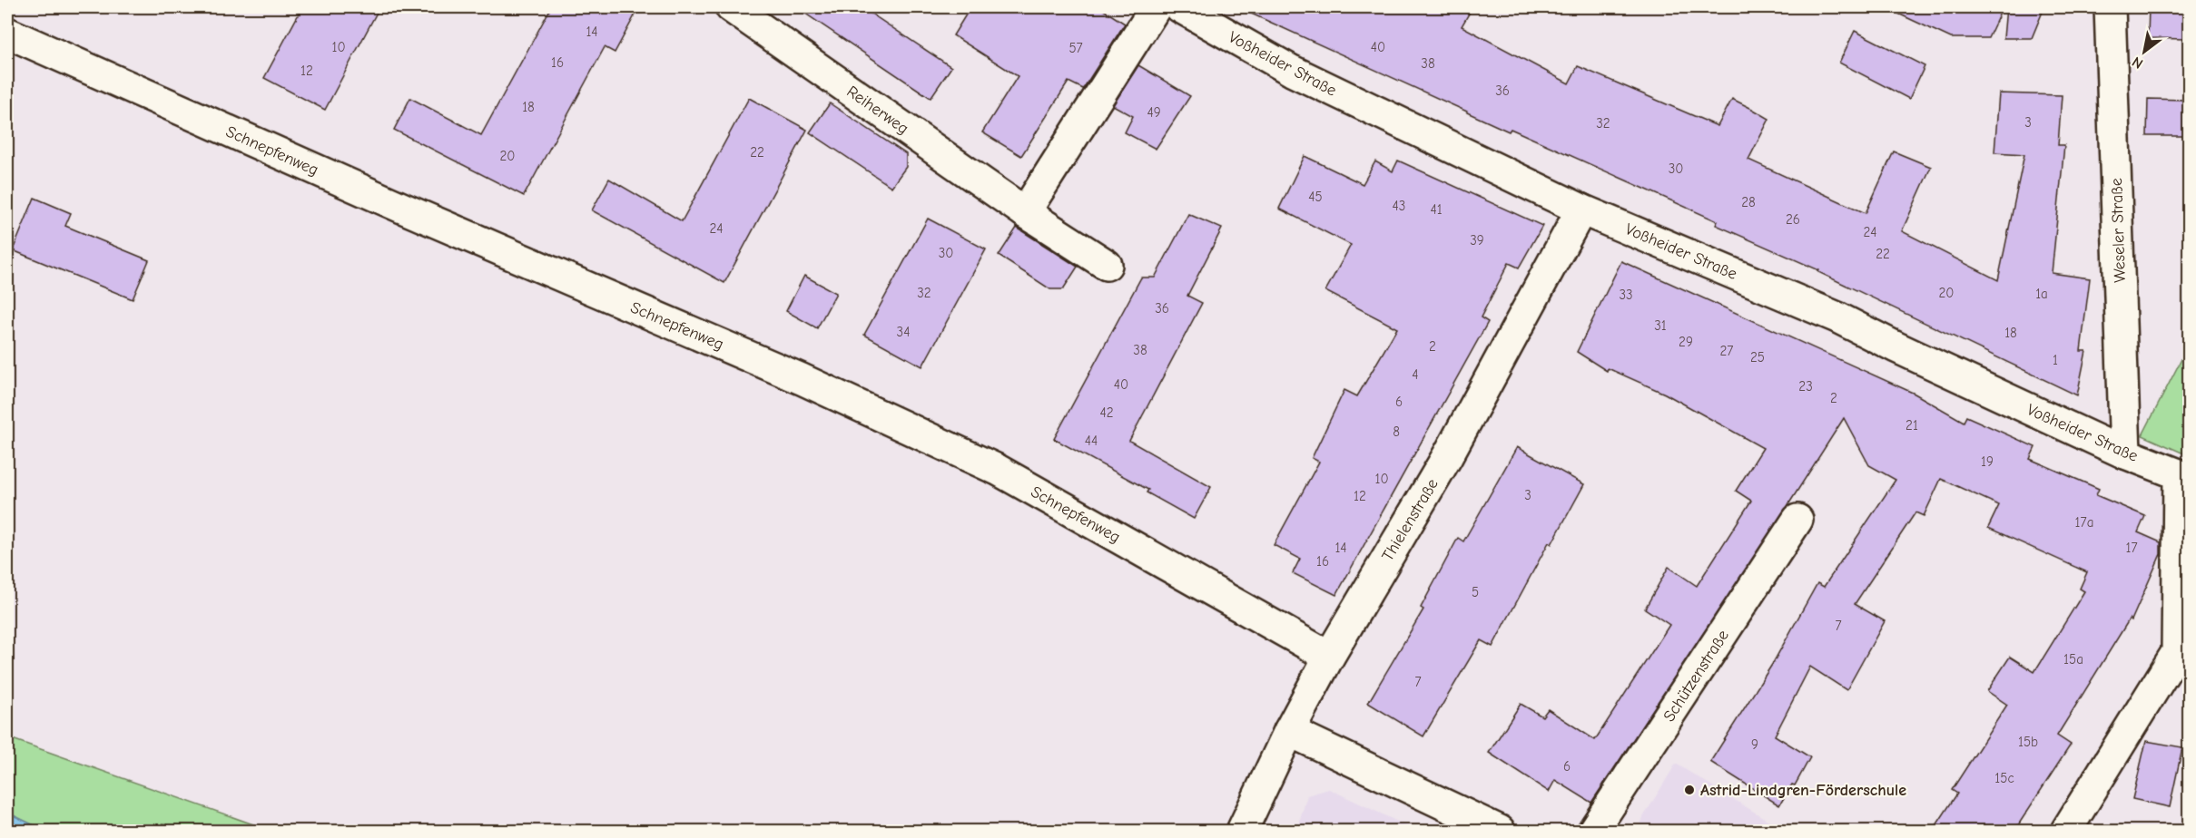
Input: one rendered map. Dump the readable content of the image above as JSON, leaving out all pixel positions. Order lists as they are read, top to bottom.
{
  "streets": {
    "street": [
      "Voßheider Straße",
      "Reiherweg",
      "Schnepfenweg",
      "Weseler Straße",
      "Thielenstraße",
      "Schützenstraße"
    ]
  },
  "crossings": [
    ["Voßheider Straße", "Weseler Straße"],
    ["Voßheider Straße", "Thielenstraße"],
    ["Schnepfenweg", "Thielenstraße"]
  ],
  "places": ["Astrid-Lindgren-Förderschule"],
  "house_numbers": [
    "14",
    "10",
    "40",
    "57",
    "16",
    "38",
    "12",
    "36",
    "18",
    "49",
    "3",
    "32",
    "22",
    "20",
    "30",
    "45",
    "28",
    "43",
    "41",
    "26",
    "24",
    "24",
    "39",
    "30",
    "22",
    "32",
    "20",
    "1a",
    "33",
    "36",
    "31",
    "34",
    "18",
    "29",
    "2",
    "38",
    "27",
    "25",
    "1",
    "4",
    "40",
    "23",
    "2",
    "6",
    "42",
    "21",
    "8",
    "44",
    "19",
    "10",
    "3",
    "12",
    "17a",
    "14",
    "17",
    "16",
    "5",
    "7",
    "15a",
    "7",
    "15b",
    "9",
    "6",
    "15c"
  ],
  "north": "bottom left"
}
